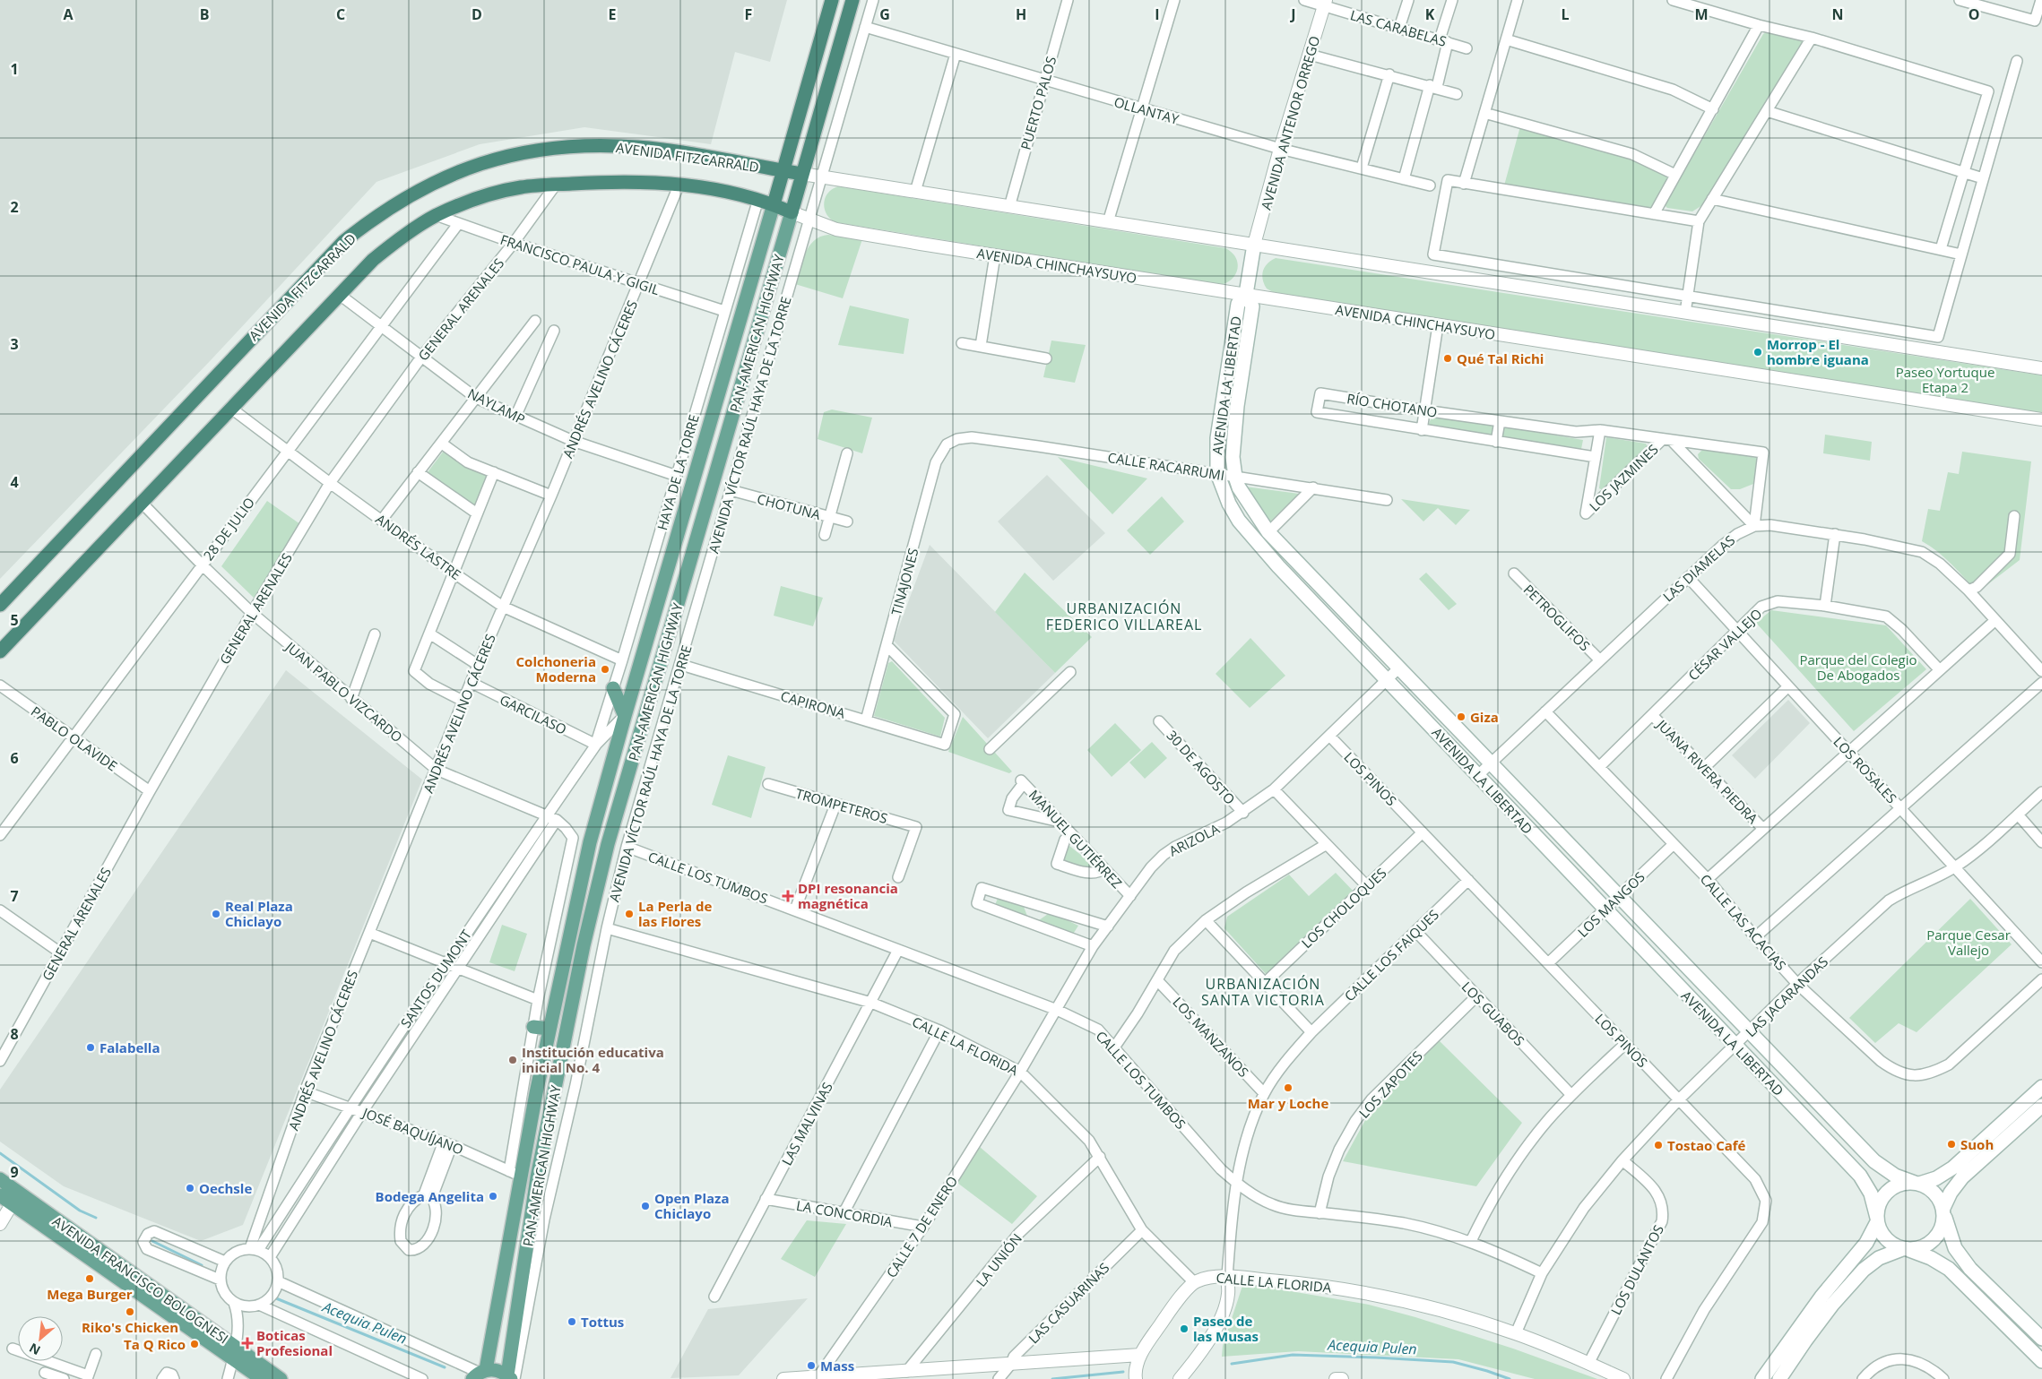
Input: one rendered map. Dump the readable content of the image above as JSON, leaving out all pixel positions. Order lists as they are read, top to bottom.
{
  "streets": {
    "highway": ["AVENIDA FITZCARRALD", "PAN-AMERICAN HIGHWAY"],
    "main road": ["AVENIDA LA LIBERTAD", "AVENIDA FRANCISCO BOLOGNESI"],
    "street": [
      "LAS CARABELAS",
      "PUERTO PALOS",
      "OLLANTAY",
      "AVENIDA ANTENOR ORREGO",
      "FRANCISCO PAULA Y GIGIL",
      "AVENIDA CHINCHAYSUYO",
      "GENERAL ARENALES",
      "ANDRÉS AVELINO CÁCERES",
      "RÍO CHOTANO",
      "NAYLAMP",
      "AVENIDA VÍCTOR RAÚL HAYA DE LA TORRE",
      "CALLE RACARRUMI",
      "HAYA DE LA TORRE",
      "LOS JAZMINES",
      "CHOTUNA",
      "28 DE JULIO",
      "ANDRÉS LASTRE",
      "LAS DIAMELAS",
      "TINAJONES",
      "PETROGLIFOS",
      "CÉSAR VALLEJO",
      "JUAN PABLO VIZCARDO",
      "CAPIRONA",
      "GARCILASO",
      "PABLO OLAVIDE",
      "30 DE AGOSTO",
      "LOS ROSALES",
      "JUANA RIVERA PIEDRA",
      "LOS PINOS",
      "TROMPETEROS",
      "MANUEL GUTIÉRREZ",
      "ARIZOLA",
      "CALLE LOS TUMBOS",
      "LOS MANGOS",
      "LOS CHOLOQUES",
      "CALLE LAS ACACIAS",
      "CALLE LOS FAIQUES",
      "SANTOS DUMONT",
      "LAS JACARANDAS",
      "LOS GUABOS",
      "LOS MANZANOS",
      "CALLE LA FLORIDA",
      "LOS ZAPOTES",
      "LAS MALVINAS",
      "JOSÉ BAQUÍJANO",
      "LA CONCORDIA",
      "CALLE 7 DE ENERO",
      "LA UNIÓN",
      "LOS DULANTOS",
      "LAS CASUARINAS"
    ]
  },
  "crossings": [
    ["LAS CARABELAS", "AVENIDA ANTENOR ORREGO"],
    ["PUERTO PALOS", "OLLANTAY"],
    ["OLLANTAY", "AVENIDA ANTENOR ORREGO"],
    ["OLLANTAY", "AVENIDA VÍCTOR RAÚL HAYA DE LA TORRE"],
    ["AVENIDA ANTENOR ORREGO", "AVENIDA LA LIBERTAD"],
    ["AVENIDA FITZCARRALD", "FRANCISCO PAULA Y GIGIL"],
    ["AVENIDA FITZCARRALD", "AVENIDA CHINCHAYSUYO"],
    ["AVENIDA FITZCARRALD", "GENERAL ARENALES"],
    ["AVENIDA FITZCARRALD", "PAN-AMERICAN HIGHWAY"],
    ["AVENIDA FITZCARRALD", "ANDRÉS AVELINO CÁCERES"],
    ["AVENIDA FITZCARRALD", "NAYLAMP"],
    ["AVENIDA FITZCARRALD", "HAYA DE LA TORRE"],
    ["AVENIDA FITZCARRALD", "ANDRÉS LASTRE"],
    ["AVENIDA FITZCARRALD", "JUAN PABLO VIZCARDO"],
    ["FRANCISCO PAULA Y GIGIL", "GENERAL ARENALES"],
    ["FRANCISCO PAULA Y GIGIL", "ANDRÉS AVELINO CÁCERES"],
    ["FRANCISCO PAULA Y GIGIL", "HAYA DE LA TORRE"],
    ["FRANCISCO PAULA Y GIGIL", "28 DE JULIO"],
    ["AVENIDA CHINCHAYSUYO", "PAN-AMERICAN HIGHWAY"],
    ["AVENIDA CHINCHAYSUYO", "AVENIDA LA LIBERTAD"],
    ["AVENIDA CHINCHAYSUYO", "AVENIDA VÍCTOR RAÚL HAYA DE LA TORRE"],
    ["GENERAL ARENALES", "NAYLAMP"],
    ["GENERAL ARENALES", "ANDRÉS LASTRE"],
    ["GENERAL ARENALES", "JUAN PABLO VIZCARDO"],
    ["GENERAL ARENALES", "PABLO OLAVIDE"],
    ["PAN-AMERICAN HIGHWAY", "AVENIDA VÍCTOR RAÚL HAYA DE LA TORRE"],
    ["PAN-AMERICAN HIGHWAY", "SANTOS DUMONT"],
    ["PAN-AMERICAN HIGHWAY", "JOSÉ BAQUÍJANO"],
    ["ANDRÉS AVELINO CÁCERES", "NAYLAMP"],
    ["ANDRÉS AVELINO CÁCERES", "ANDRÉS LASTRE"],
    ["ANDRÉS AVELINO CÁCERES", "JUAN PABLO VIZCARDO"],
    ["ANDRÉS AVELINO CÁCERES", "GARCILASO"],
    ["ANDRÉS AVELINO CÁCERES", "SANTOS DUMONT"],
    ["ANDRÉS AVELINO CÁCERES", "JOSÉ BAQUÍJANO"],
    ["AVENIDA LA LIBERTAD", "CALLE RACARRUMI"],
    ["AVENIDA LA LIBERTAD", "LAS DIAMELAS"],
    ["AVENIDA LA LIBERTAD", "ARIZOLA"],
    ["AVENIDA LA LIBERTAD", "LOS MANGOS"],
    ["AVENIDA LA LIBERTAD", "LAS JACARANDAS"],
    ["RÍO CHOTANO", "LOS JAZMINES"],
    ["RÍO CHOTANO", "LAS DIAMELAS"],
    ["NAYLAMP", "HAYA DE LA TORRE"],
    ["NAYLAMP", "28 DE JULIO"],
    ["AVENIDA VÍCTOR RAÚL HAYA DE LA TORRE", "CHOTUNA"],
    ["AVENIDA VÍCTOR RAÚL HAYA DE LA TORRE", "CAPIRONA"],
    ["AVENIDA VÍCTOR RAÚL HAYA DE LA TORRE", "CALLE LOS TUMBOS"],
    ["AVENIDA VÍCTOR RAÚL HAYA DE LA TORRE", "CALLE LA FLORIDA"],
    ["CALLE RACARRUMI", "TINAJONES"],
    ["HAYA DE LA TORRE", "ANDRÉS LASTRE"],
    ["HAYA DE LA TORRE", "GARCILASO"],
    ["HAYA DE LA TORRE", "SANTOS DUMONT"],
    ["28 DE JULIO", "ANDRÉS LASTRE"],
    ["28 DE JULIO", "JUAN PABLO VIZCARDO"],
    ["28 DE JULIO", "PABLO OLAVIDE"],
    ["LAS DIAMELAS", "PETROGLIFOS"],
    ["LAS DIAMELAS", "LOS ROSALES"],
    ["LAS DIAMELAS", "CALLE LAS ACACIAS"],
    ["TINAJONES", "CAPIRONA"],
    ["CÉSAR VALLEJO", "LOS ROSALES"],
    ["CÉSAR VALLEJO", "JUANA RIVERA PIEDRA"],
    ["CÉSAR VALLEJO", "CALLE LAS ACACIAS"],
    ["JUAN PABLO VIZCARDO", "SANTOS DUMONT"],
    ["GARCILASO", "SANTOS DUMONT"],
    ["30 DE AGOSTO", "ARIZOLA"],
    ["LOS ROSALES", "LAS JACARANDAS"],
    ["LOS PINOS", "ARIZOLA"],
    ["LOS PINOS", "LOS MANGOS"],
    ["LOS PINOS", "LOS CHOLOQUES"],
    ["LOS PINOS", "CALLE LOS FAIQUES"],
    ["LOS PINOS", "LAS JACARANDAS"],
    ["MANUEL GUTIÉRREZ", "ARIZOLA"],
    ["ARIZOLA", "CALLE LOS TUMBOS"],
    ["ARIZOLA", "CALLE LA FLORIDA"],
    ["ARIZOLA", "CALLE 7 DE ENERO"],
    ["CALLE LOS TUMBOS", "CALLE LOS FAIQUES"],
    ["CALLE LOS TUMBOS", "LAS JACARANDAS"],
    ["CALLE LOS TUMBOS", "LOS ZAPOTES"],
    ["CALLE LOS TUMBOS", "LAS MALVINAS"],
    ["LOS MANGOS", "CALLE LAS ACACIAS"],
    ["CALLE LAS ACACIAS", "LAS JACARANDAS"],
    ["CALLE LOS FAIQUES", "LOS GUABOS"],
    ["CALLE LOS FAIQUES", "LOS MANZANOS"],
    ["CALLE LOS FAIQUES", "CALLE LA FLORIDA"],
    ["SANTOS DUMONT", "JOSÉ BAQUÍJANO"],
    ["LAS JACARANDAS", "CALLE LA FLORIDA"],
    ["LAS JACARANDAS", "LOS DULANTOS"],
    ["LOS GUABOS", "LOS ZAPOTES"],
    ["CALLE LA FLORIDA", "LAS MALVINAS"],
    ["CALLE LA FLORIDA", "CALLE 7 DE ENERO"],
    ["CALLE LA FLORIDA", "LA UNIÓN"],
    ["CALLE LA FLORIDA", "LOS DULANTOS"],
    ["CALLE LA FLORIDA", "LAS CASUARINAS"],
    ["LAS MALVINAS", "LA CONCORDIA"],
    ["LA CONCORDIA", "CALLE 7 DE ENERO"]
  ],
  "districts": ["URBANIZACIÓN FEDERICO VILLAREAL", "URBANIZACIÓN SANTA VICTORIA"],
  "water": ["Acequia Pulen"],
  "parks": ["Paseo Yortuque Etapa 2", "Parque del Colegio De Abogados", "Parque Cesar Vallejo"],
  "places": {
    "other": [
      "Morrop - El hombre iguana",
      "Qué Tal Richi",
      "Colchoneria Moderna",
      "Giza",
      "Real Plaza Chiclayo",
      "La Perla de las Flores",
      "Falabella",
      "Institución educativa inicial No. 4",
      "Mar y Loche",
      "Suoh",
      "Tostao Café",
      "Oechsle",
      "Bodega Angelita",
      "Open Plaza Chiclayo",
      "Mega Burger",
      "Riko's Chicken",
      "Tottus",
      "Paseo de las Musas",
      "Ta Q Rico",
      "Mass"
    ],
    "health": ["DPI resonancia magnética", "Boticas Profesional"]
  },
  "north": "bottom left",
  "grid": {
    "columns": [
      "A",
      "B",
      "C",
      "D",
      "E",
      "F",
      "G",
      "H",
      "I",
      "J",
      "K",
      "L",
      "M",
      "N",
      "O"
    ],
    "rows": [
      "1",
      "2",
      "3",
      "4",
      "5",
      "6",
      "7",
      "8",
      "9"
    ]
  }
}
